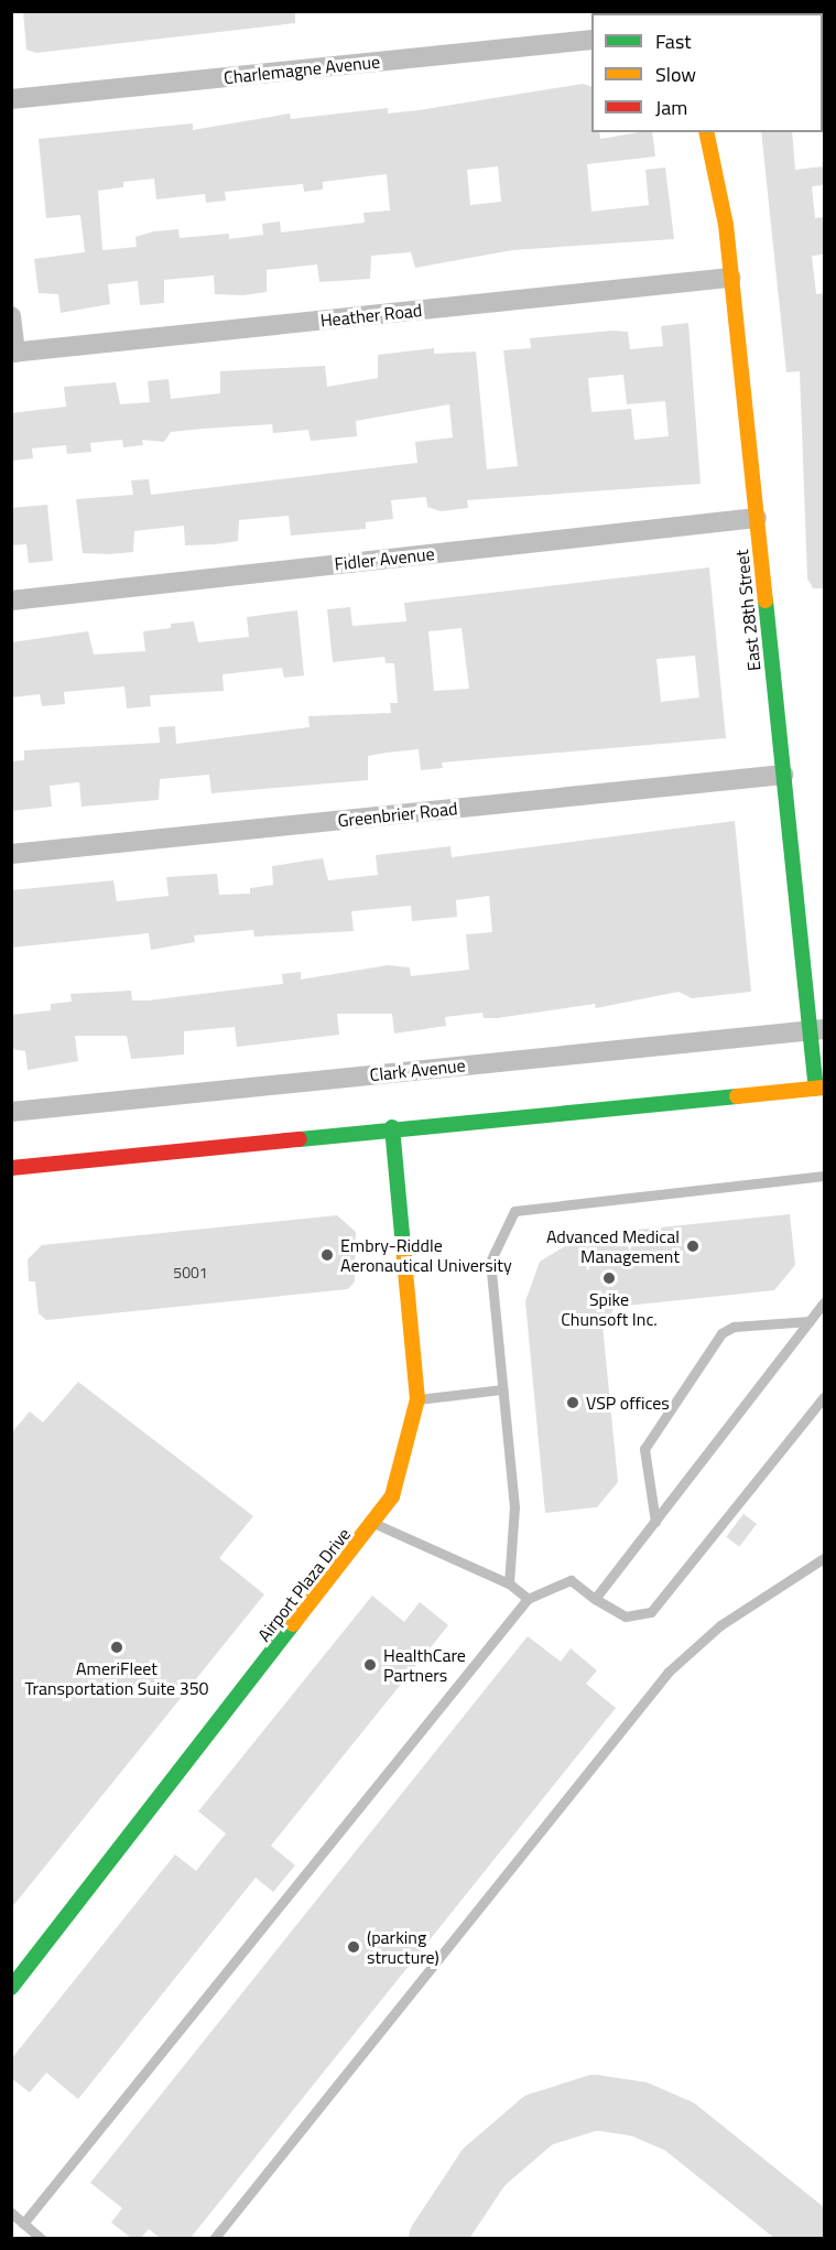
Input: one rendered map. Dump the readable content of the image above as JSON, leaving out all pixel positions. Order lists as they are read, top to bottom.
{
  "streets": {
    "street": [
      "Charlemagne Avenue",
      "Heather Road",
      "Fidler Avenue",
      "East 28th Street",
      "Greenbrier Road",
      "Clark Avenue",
      "Airport Plaza Drive"
    ]
  },
  "crossings": [
    ["Heather Road", "East 28th Street"],
    ["Fidler Avenue", "East 28th Street"],
    ["East 28th Street", "Greenbrier Road"],
    ["East 28th Street", "Clark Avenue"]
  ],
  "places": [
    "Advanced Medical Management",
    "Embry-Riddle Aeronautical University",
    "Spike Chunsoft Inc.",
    "VSP offices",
    "AmeriFleet Transportation Suite 350",
    "HealthCare Partners",
    "(parking structure)"
  ],
  "house_numbers": ["5001"],
  "legend": ["Fast", "Slow", "Jam"]
}
